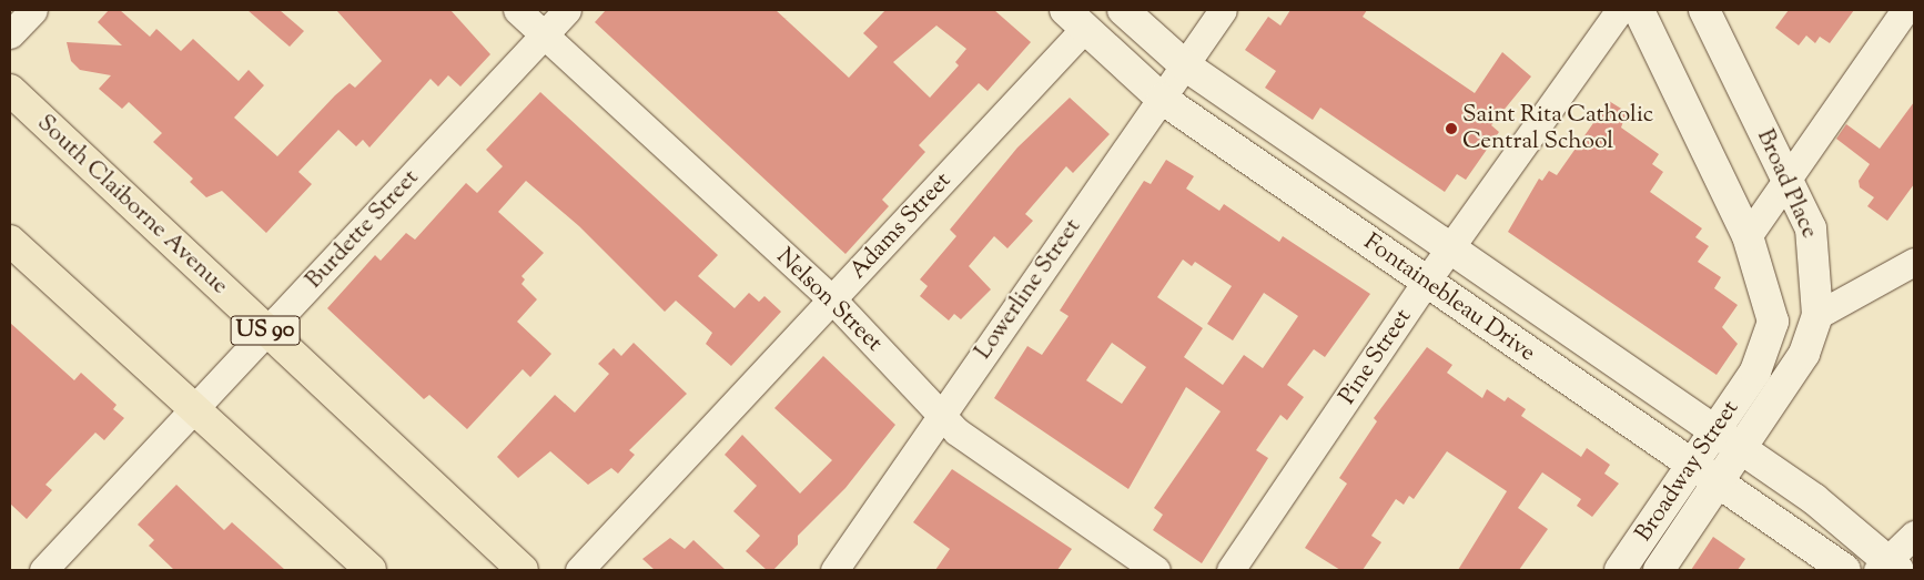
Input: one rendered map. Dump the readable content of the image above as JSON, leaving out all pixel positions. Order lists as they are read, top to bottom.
{
  "streets": {
    "main road": ["South Claiborne Avenue", "US 90"],
    "street": [
      "Broad Place",
      "Adams Street",
      "Burdette Street",
      "Lowerline Street",
      "Fontainebleau Drive",
      "Nelson Street",
      "Pine Street",
      "Broadway Street"
    ]
  },
  "crossings": [
    ["Broad Place", "Fontainebleau Drive"],
    ["Broad Place", "Broadway Street"],
    ["South Claiborne Avenue", "Burdette Street"],
    ["Adams Street", "Fontainebleau Drive"],
    ["Adams Street", "Nelson Street"],
    ["Burdette Street", "Nelson Street"],
    ["Lowerline Street", "Fontainebleau Drive"],
    ["Lowerline Street", "Nelson Street"],
    ["Fontainebleau Drive", "Pine Street"],
    ["Fontainebleau Drive", "Broadway Street"]
  ],
  "places": ["Saint Rita Catholic Central School"]
}
